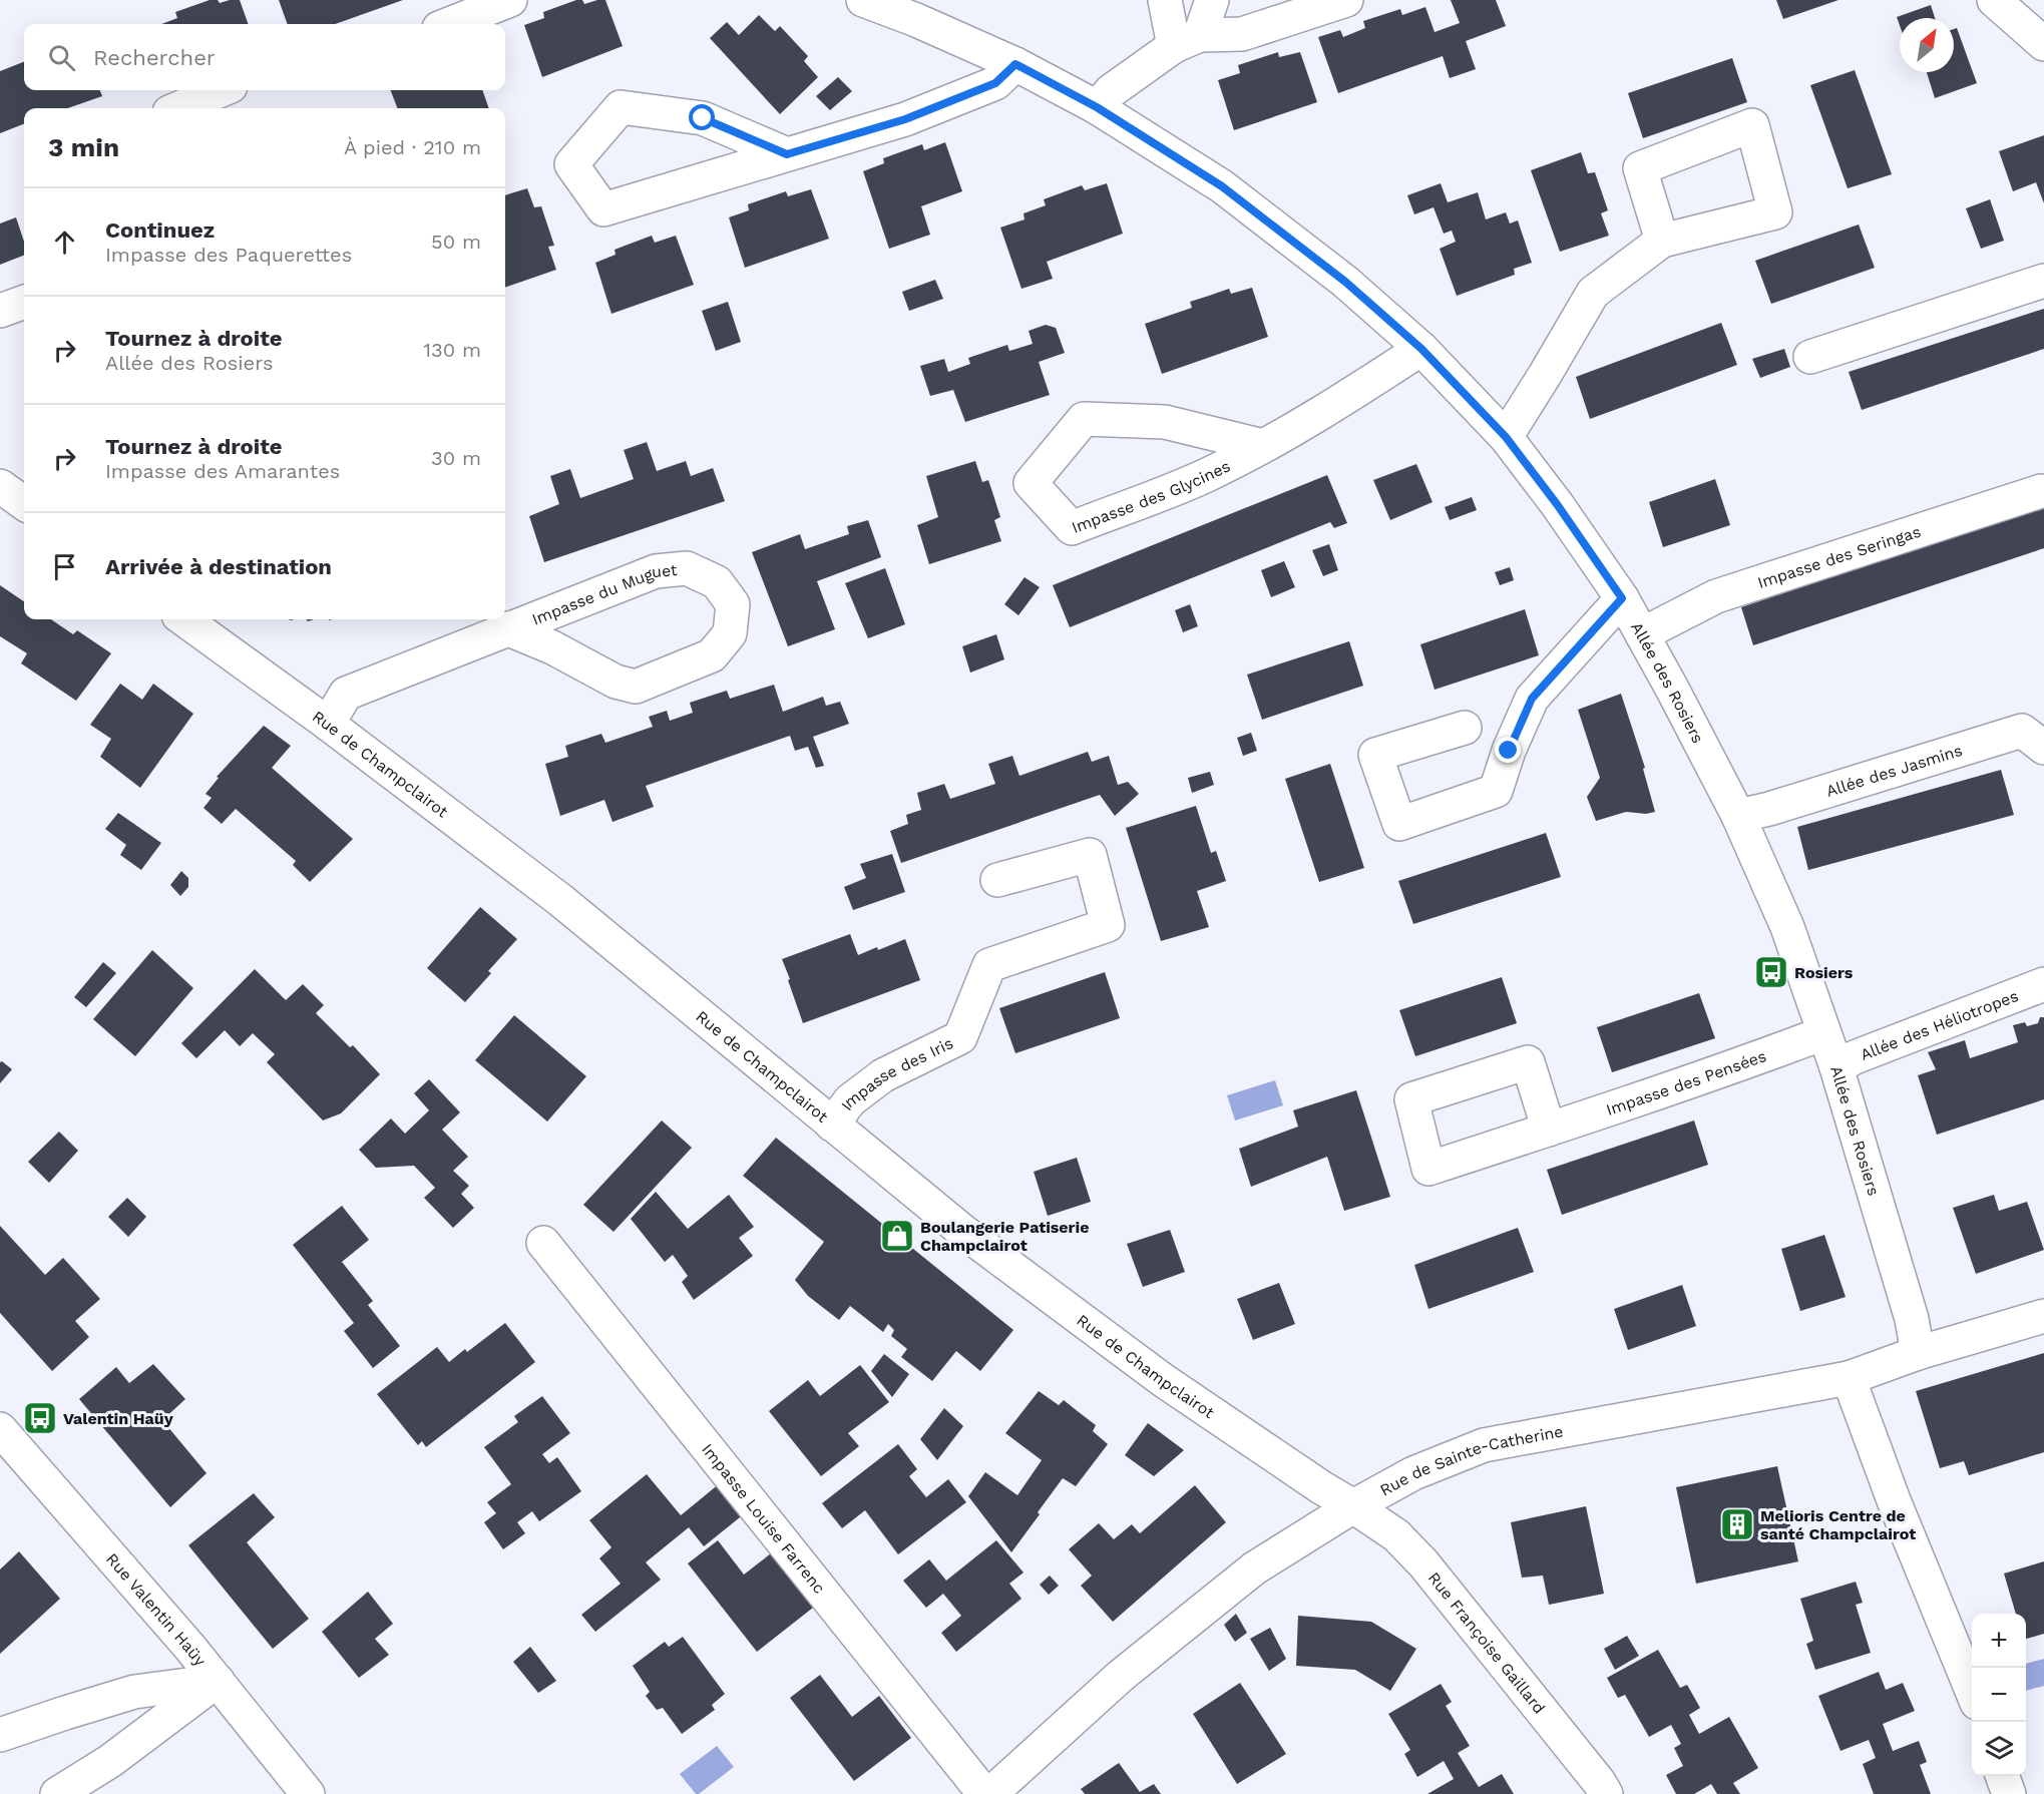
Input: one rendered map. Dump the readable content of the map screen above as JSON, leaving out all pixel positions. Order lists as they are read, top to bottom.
{
  "streets": {
    "street": [
      "Impasse des Glycines",
      "Impasse des Seringas",
      "Impasse du Muguet",
      "Allée des Rosiers",
      "Rue de Champclairot",
      "Allée des Jasmins",
      "Allée des Héliotropes",
      "Impasse des Iris",
      "Impasse des Pensées",
      "Rue de Sainte-Catherine",
      "Impasse Louise Farrenc",
      "Rue Valentin Haüy",
      "Rue Françoise Gaillard"
    ]
  },
  "crossings": [
    ["Impasse des Glycines", "Allée des Rosiers"],
    ["Impasse des Seringas", "Allée des Rosiers"],
    ["Impasse du Muguet", "Rue de Champclairot"],
    ["Allée des Rosiers", "Allée des Jasmins"],
    ["Allée des Rosiers", "Allée des Héliotropes"],
    ["Allée des Rosiers", "Impasse des Pensées"],
    ["Allée des Rosiers", "Rue de Sainte-Catherine"],
    ["Rue de Champclairot", "Impasse des Iris"],
    ["Rue de Champclairot", "Rue de Sainte-Catherine"],
    ["Rue de Champclairot", "Rue Françoise Gaillard"],
    ["Rue de Sainte-Catherine", "Rue Françoise Gaillard"]
  ],
  "places": {
    "bus stop": ["Rosiers", "Valentin Haüy"],
    "shop": ["Boulangerie Patiserie Champclairot"],
    "building": ["Melioris Centre de santé Champclairot"]
  },
  "north": "top right",
  "page": {
    "search": "Rechercher",
    "heading": ["3 min", "À pied · 210 m"],
    "list": [
      ["Continuez", "Impasse des Paquerettes", "50 m"],
      ["Tournez à droite", "Allée des Rosiers", "130 m"],
      ["Tournez à droite", "Impasse des Amarantes", "30 m"],
      "Arrivée à destination"
    ],
    "map_buttons": ["+", "−"]
  }
}
